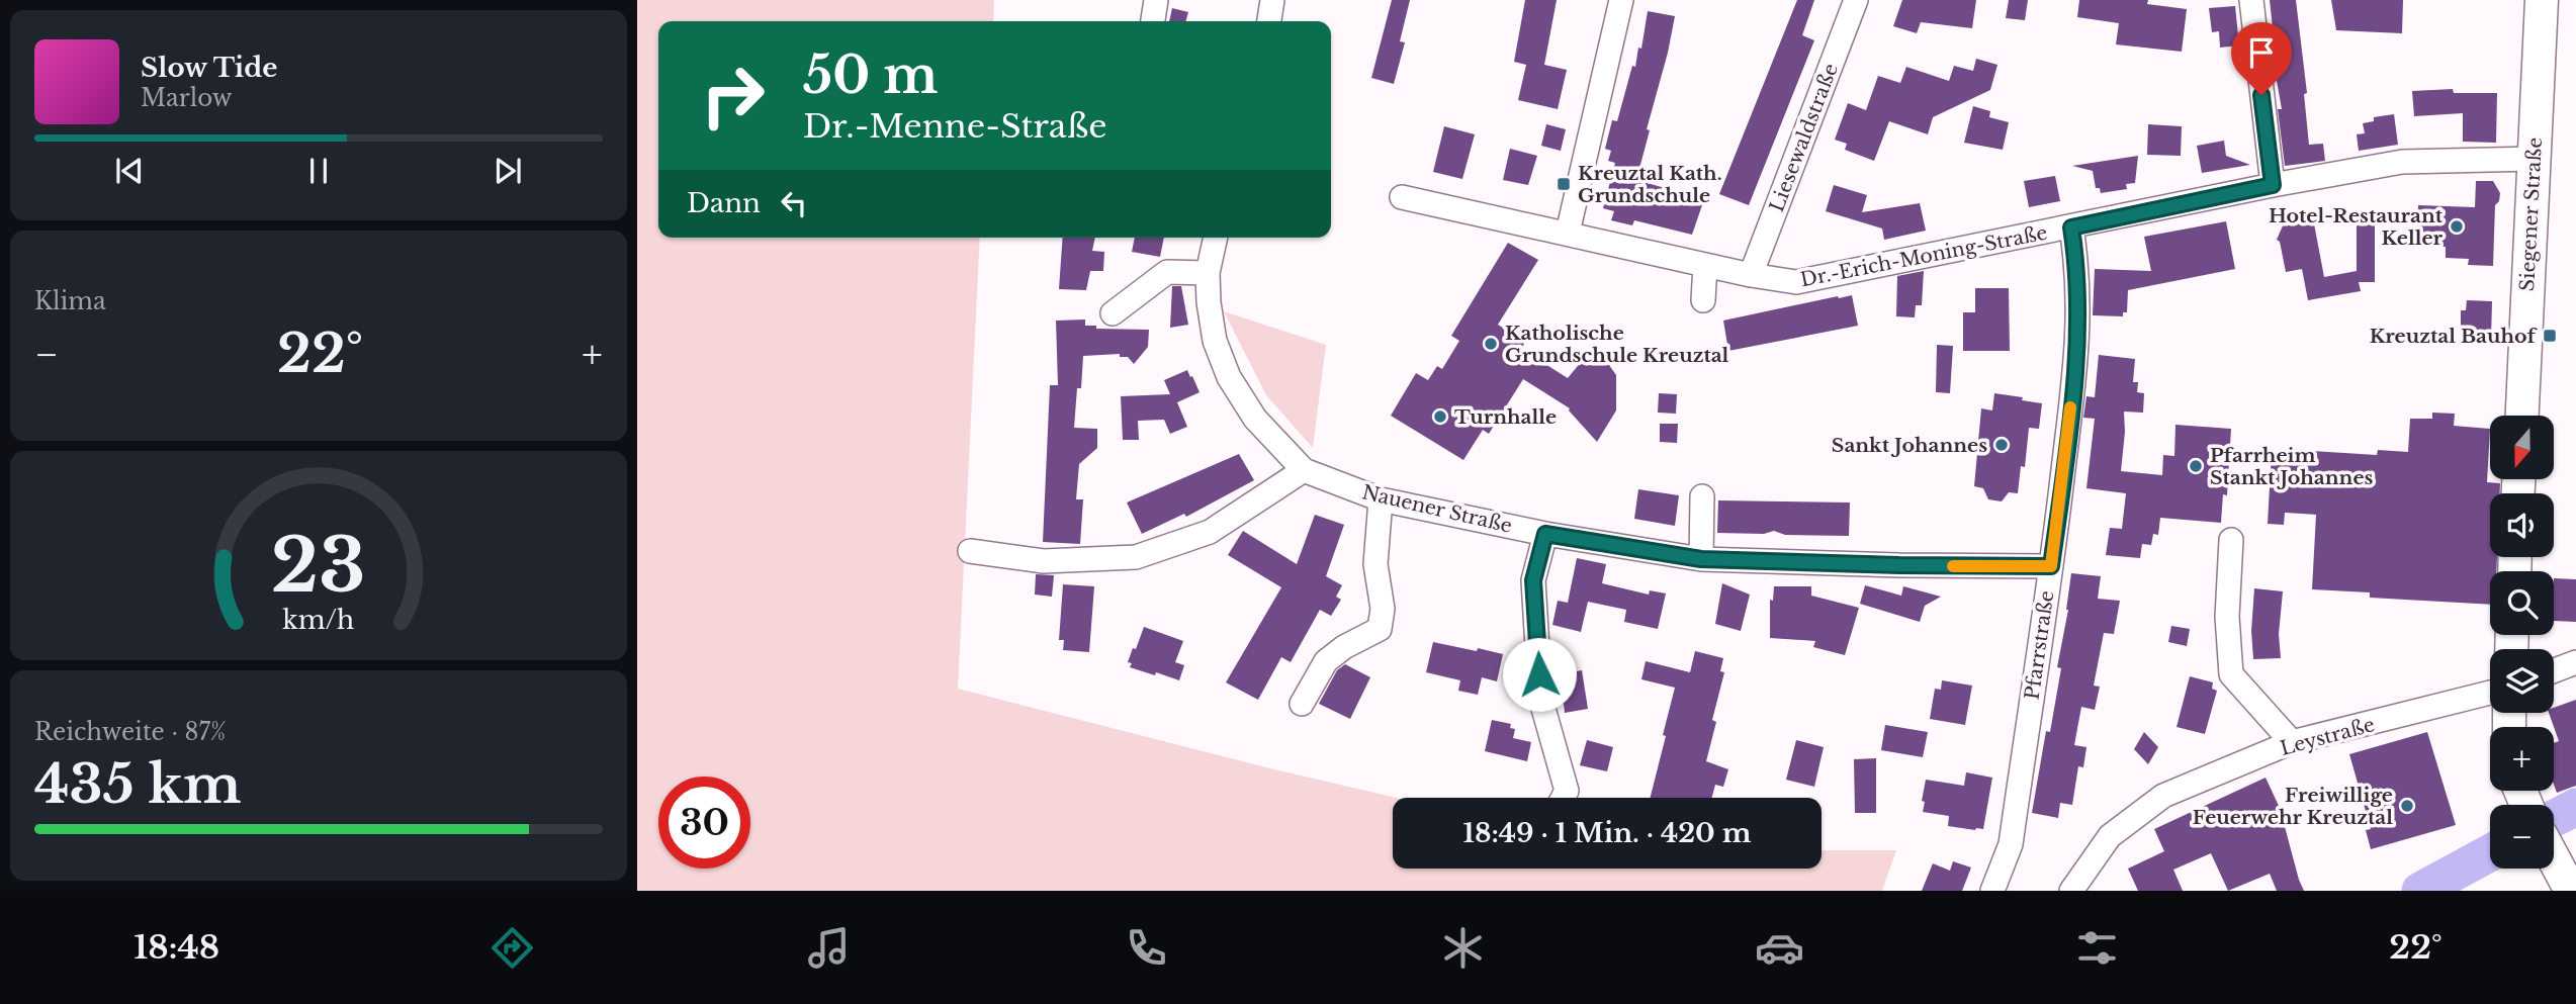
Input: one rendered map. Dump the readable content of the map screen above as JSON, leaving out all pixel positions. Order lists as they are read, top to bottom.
{
  "streets": {
    "main road": ["Siegener Straße"],
    "street": [
      "Liesewaldstraße",
      "Dr.-Erich-Moning-Straße",
      "Nauener Straße",
      "Pfarrstraße",
      "Leystraße"
    ]
  },
  "crossings": [
    ["Liesewaldstraße", "Dr.-Erich-Moning-Straße"],
    ["Siegener Straße", "Dr.-Erich-Moning-Straße"],
    ["Dr.-Erich-Moning-Straße", "Pfarrstraße"],
    ["Nauener Straße", "Pfarrstraße"]
  ],
  "places": {
    "transit": ["Kreuztal Kath. Grundschule", "Kreuztal Bauhof"],
    "other": [
      "Hotel-Restaurant Keller",
      "Katholische Grundschule Kreuztal",
      "Turnhalle",
      "Sankt Johannes",
      "Pfarrheim Stankt Johannes",
      "Freiwillige Feuerwehr Kreuztal"
    ]
  },
  "north": "bottom",
  "page": {
    "turn": ["50 m", "Dr.-Menne-Straße"],
    "song": ["Slow Tide", "Marlow"],
    "then": "Dann",
    "tile": [
      "Klima",
      ["Reichweite · 87%", "435 km"]
    ],
    "heat": ["−", "22°", "+"],
    "map_buttons": ["+", "−"],
    "limit": "30",
    "trip": "18:49 · 1 Min. · 420 m",
    "tabs": ["18:48", "22°"],
    "gauge": ["23", "km/h"]
  }
}
